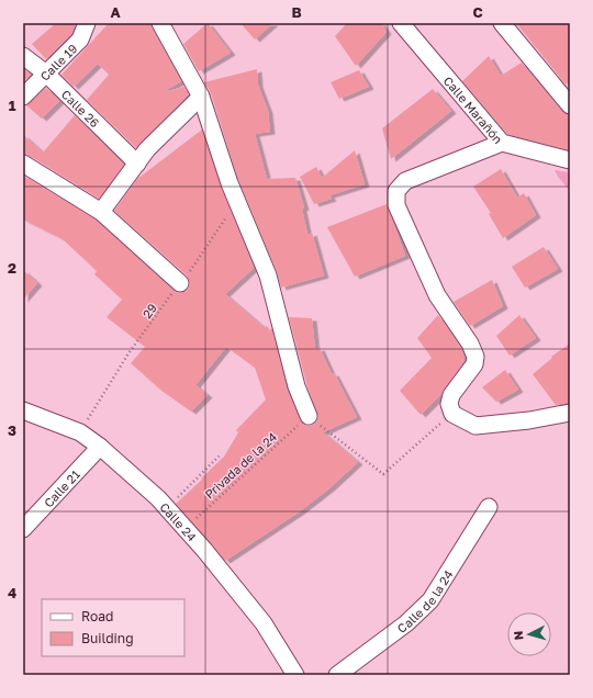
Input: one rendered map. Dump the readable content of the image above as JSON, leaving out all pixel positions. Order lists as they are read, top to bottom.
{
  "streets": {
    "street": [
      "Calle 19",
      "Calle 26",
      "Calle Marañón",
      "Calle 21",
      "Calle 24",
      "Calle de la 24"
    ],
    "path": ["29", "Privada de la 24"]
  },
  "crossings": [
    ["Calle 19", "Calle 26"],
    ["29", "Calle 24"],
    ["Privada de la 24", "Calle 24"],
    ["Calle 21", "Calle 24"]
  ],
  "legend": ["Road", "Building"],
  "north": "left",
  "grid": {
    "columns": ["A", "B", "C"],
    "rows": [
      "1",
      "2",
      "3",
      "4"
    ]
  }
}
